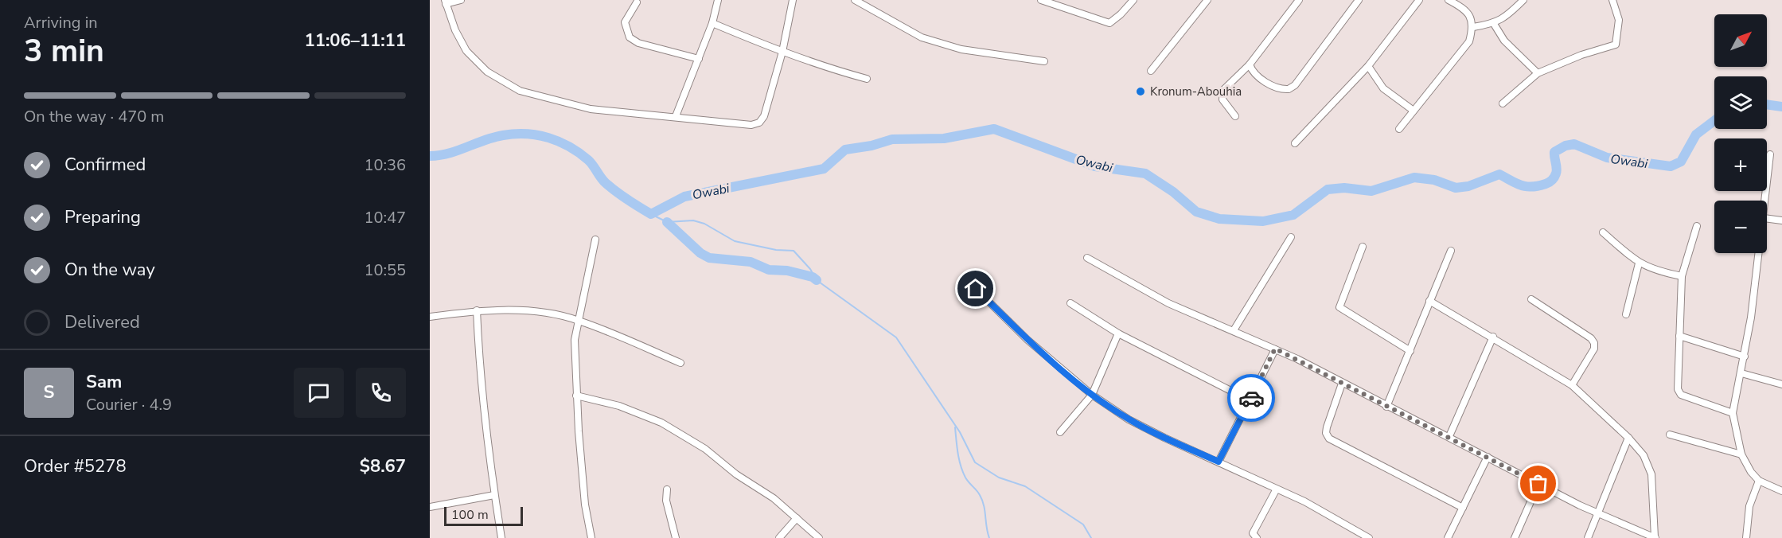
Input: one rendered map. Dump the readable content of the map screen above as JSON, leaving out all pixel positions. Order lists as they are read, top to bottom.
{
  "water": ["Owabi"],
  "places": ["Kronum-Abouhia"],
  "scale_bar": "100 m",
  "north": "top right",
  "page": {
    "heading": ["3 min", "Arriving in", "11:06–11:11"],
    "panel": [
      "Sam",
      "Courier · 4.9",
      "Order #5278",
      "$8.67"
    ],
    "map_buttons": ["+", "−"],
    "bar": "On the way · 470 m",
    "list": [
      ["Confirmed", "10:36"],
      ["Preparing", "10:47"],
      ["On the way", "10:55"],
      "Delivered"
    ],
    "round": "S",
    "scale": "100 m"
  }
}
